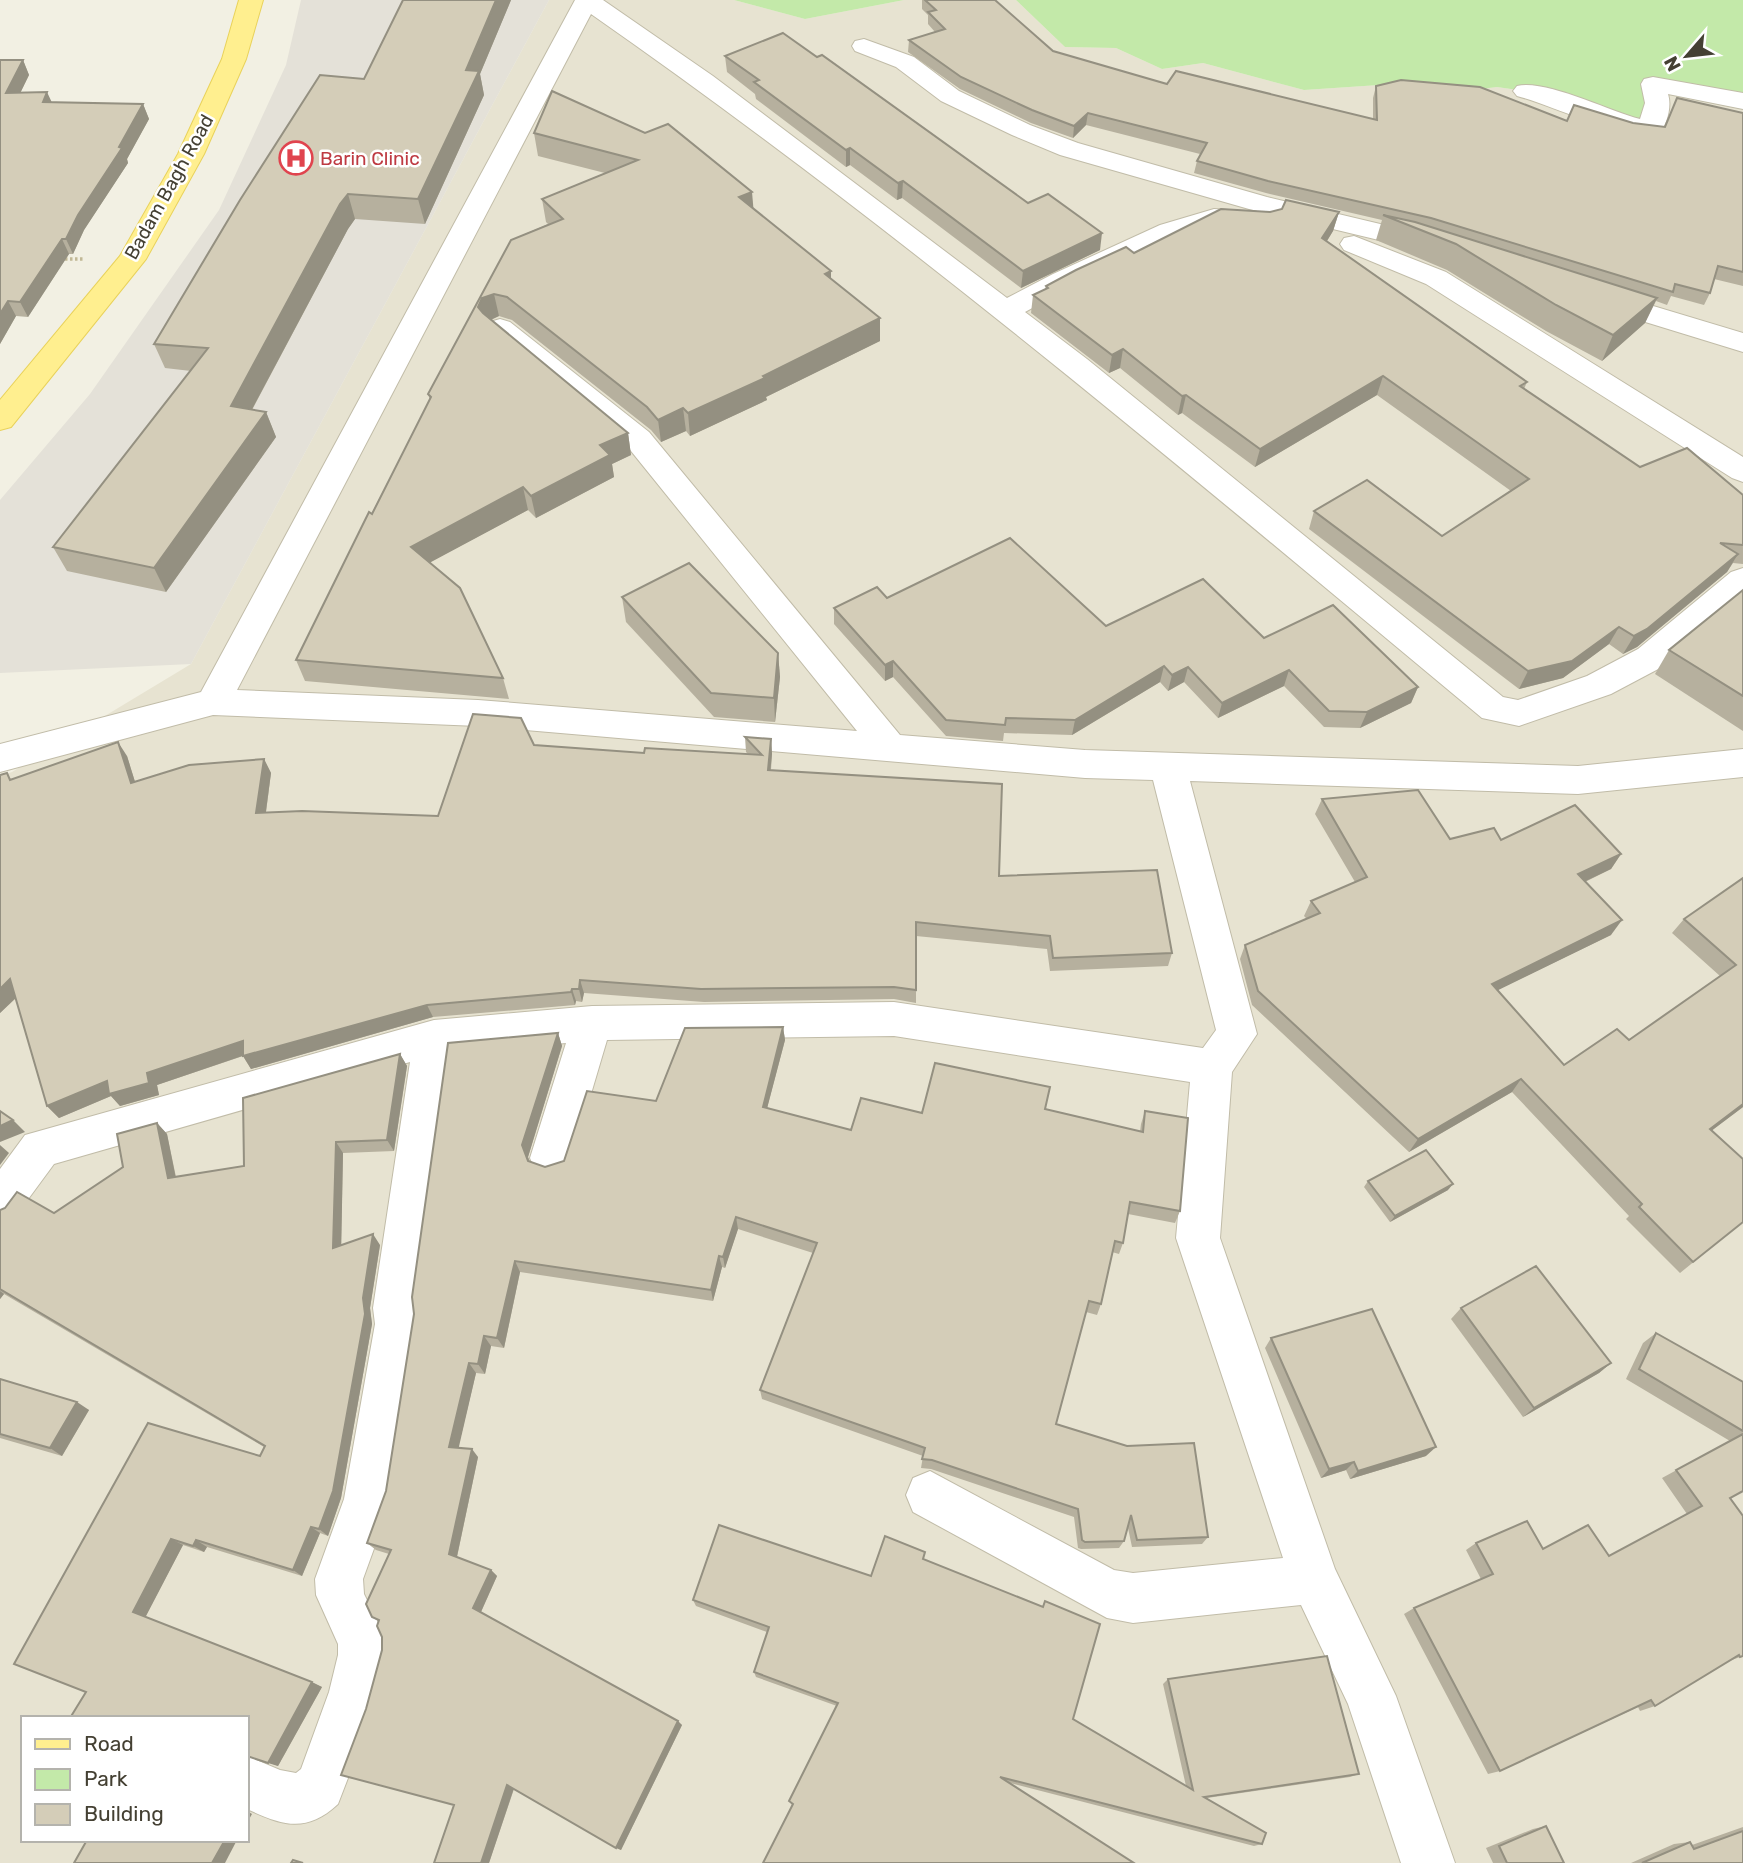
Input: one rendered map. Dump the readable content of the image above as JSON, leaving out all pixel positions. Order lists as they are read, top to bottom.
{
  "streets": {
    "main road": ["Badam Bagh Road"]
  },
  "places": {
    "hospital": ["Barin Clinic"]
  },
  "legend": ["Road", "Park", "Building"],
  "north": "bottom left"
}
